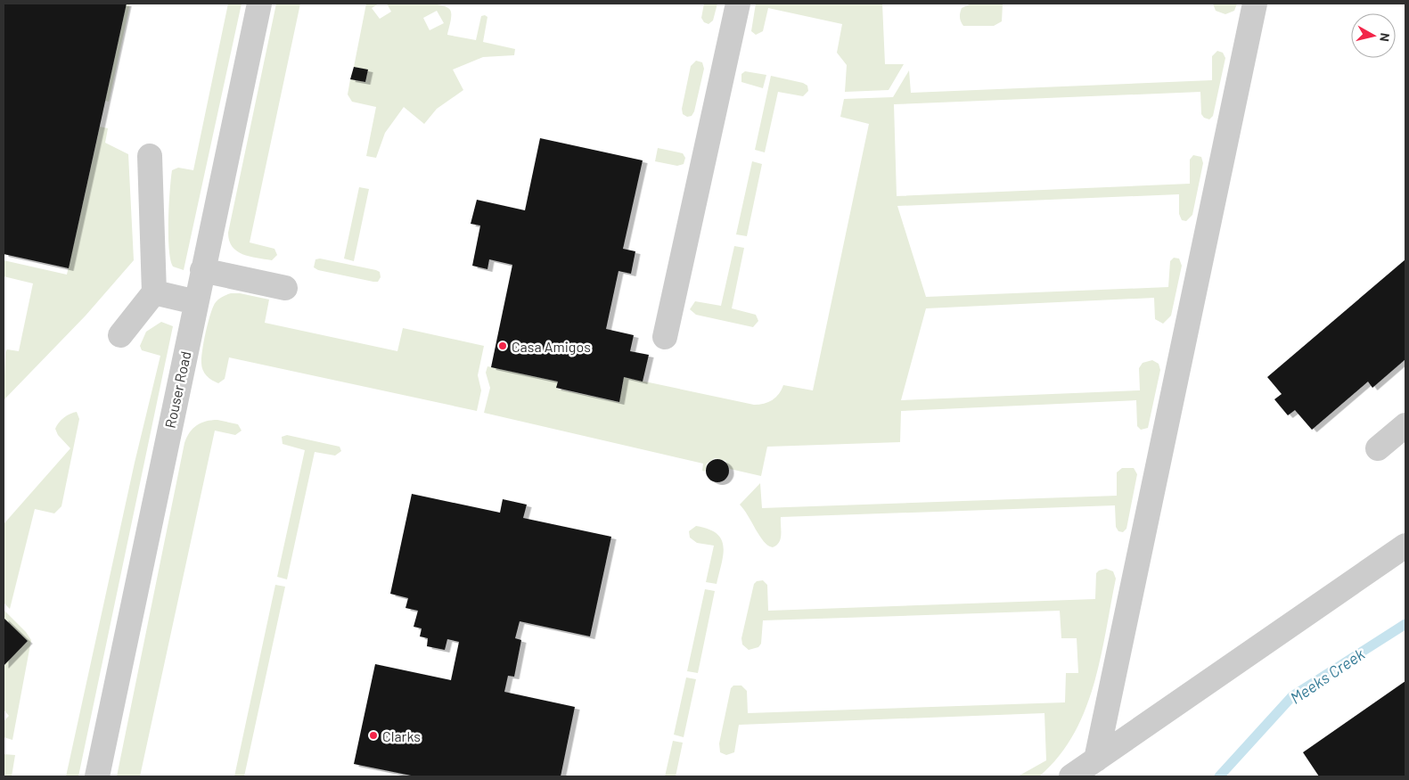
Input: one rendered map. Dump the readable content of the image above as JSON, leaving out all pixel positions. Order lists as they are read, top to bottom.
{
  "streets": {
    "street": ["Rouser Road"]
  },
  "water": ["Meeks Creek"],
  "places": ["Casa Amigos", "Clarks"],
  "north": "right"
}
